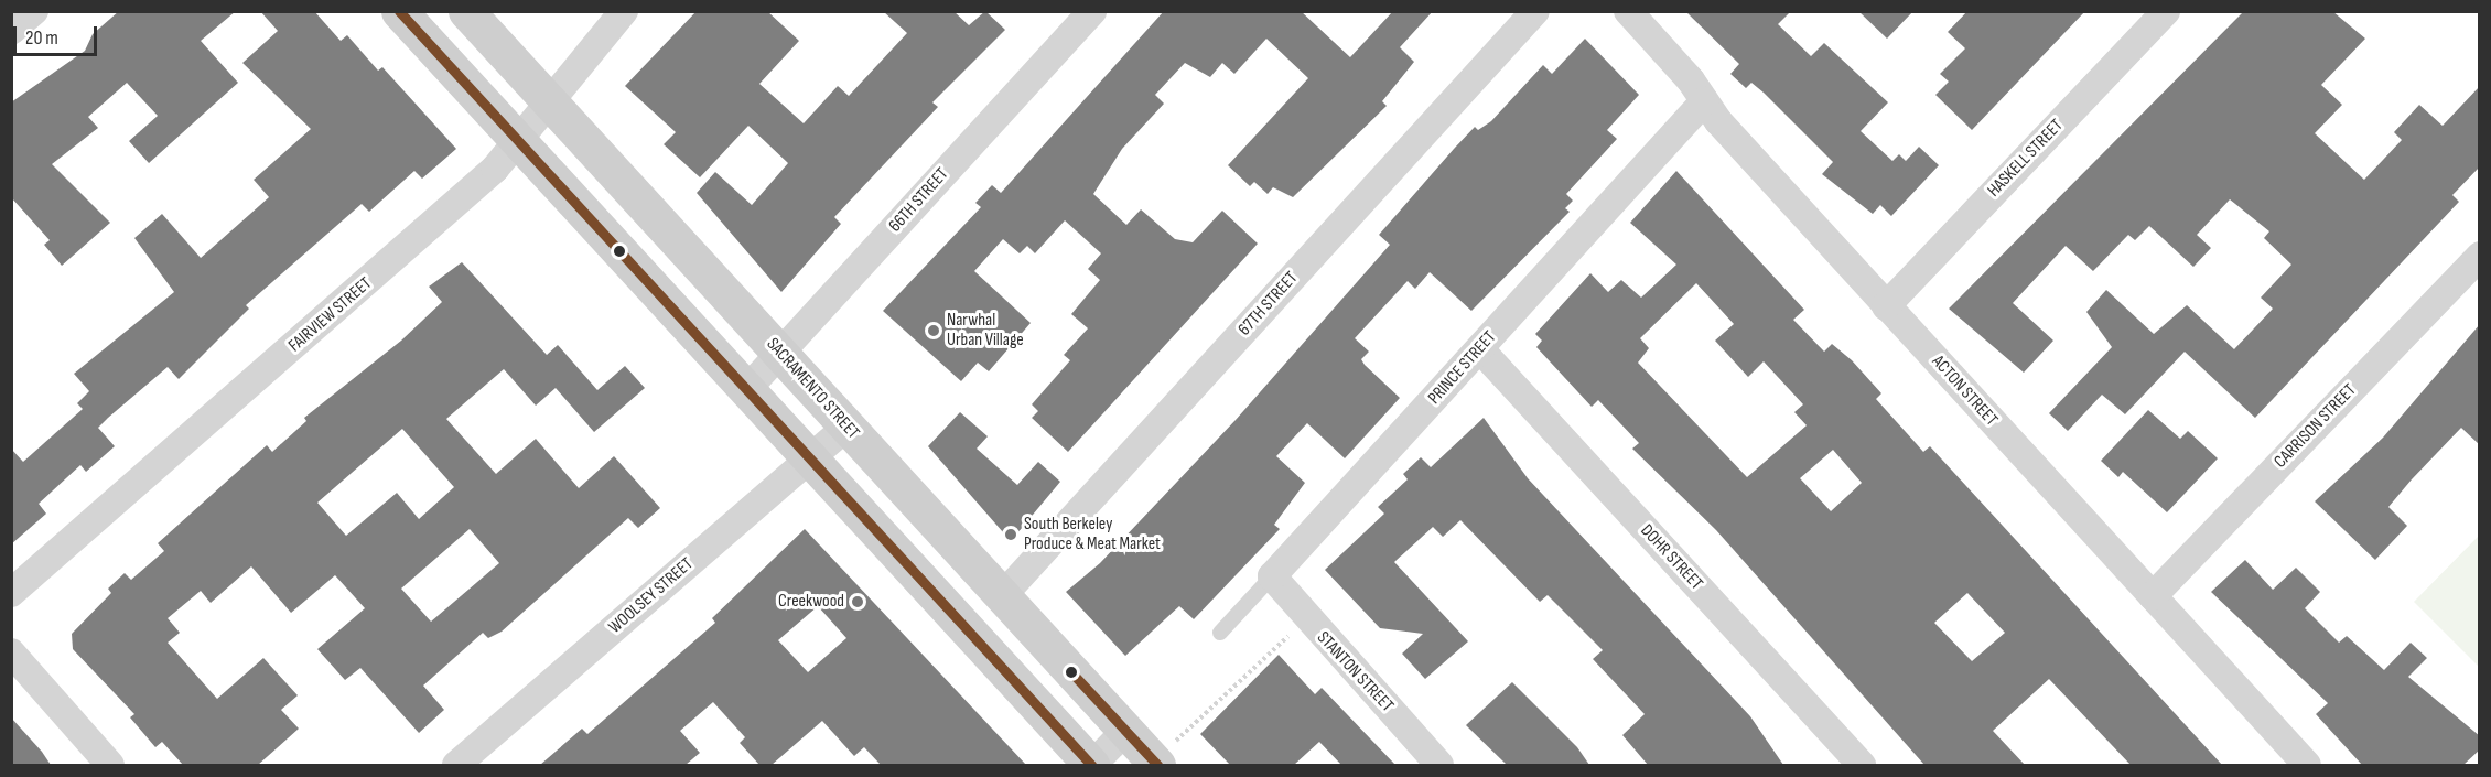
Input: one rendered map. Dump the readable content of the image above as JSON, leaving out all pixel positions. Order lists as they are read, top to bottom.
{
  "streets": {
    "street": [
      "HASKELL STREET",
      "66TH STREET",
      "67TH STREET",
      "FAIRVIEW STREET",
      "PRINCE STREET",
      "SACRAMENTO STREET",
      "ACTON STREET",
      "CARRISON STREET",
      "DOHR STREET",
      "WOOLSEY STREET",
      "STANTON STREET"
    ]
  },
  "crossings": [
    ["HASKELL STREET", "ACTON STREET"],
    ["66TH STREET", "SACRAMENTO STREET"],
    ["67TH STREET", "SACRAMENTO STREET"],
    ["FAIRVIEW STREET", "SACRAMENTO STREET"],
    ["PRINCE STREET", "ACTON STREET"],
    ["PRINCE STREET", "DOHR STREET"],
    ["PRINCE STREET", "STANTON STREET"],
    ["SACRAMENTO STREET", "WOOLSEY STREET"],
    ["ACTON STREET", "CARRISON STREET"]
  ],
  "places": ["Narwhal Urban Village", "South Berkeley Produce & Meat Market", "Creekwood"],
  "scale_bar": "20 m"
}
